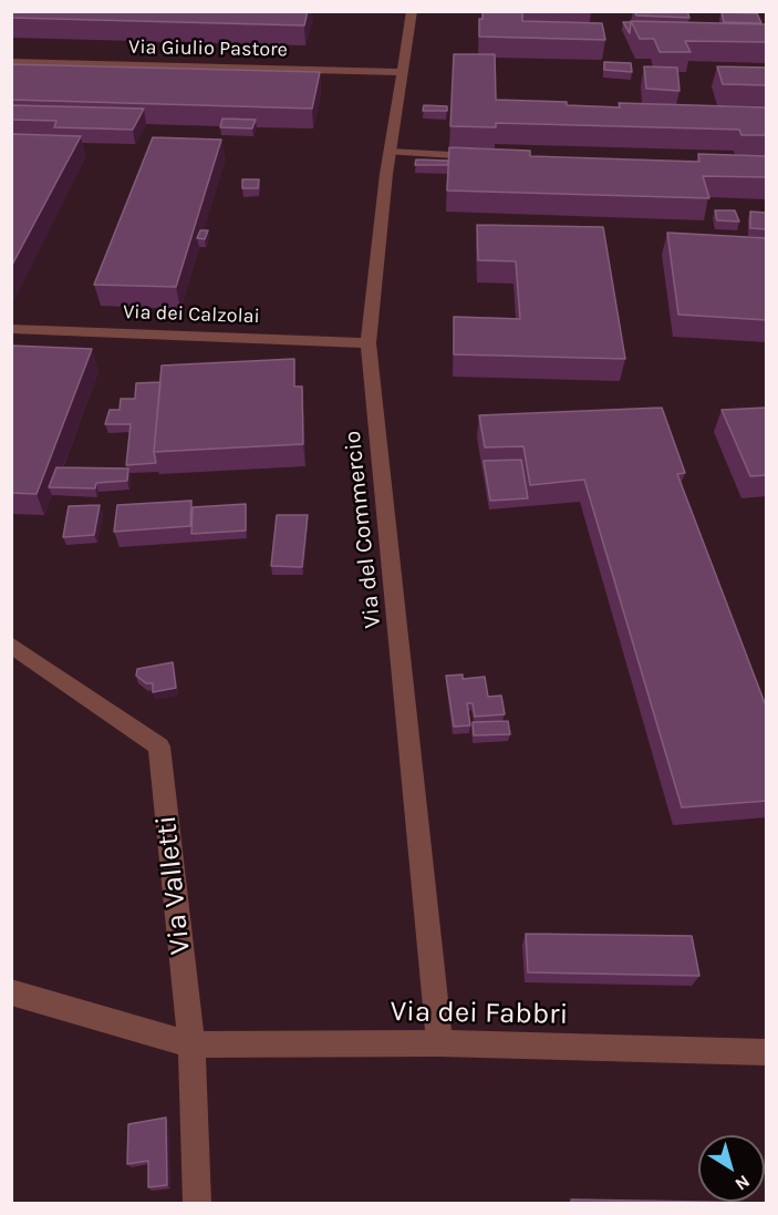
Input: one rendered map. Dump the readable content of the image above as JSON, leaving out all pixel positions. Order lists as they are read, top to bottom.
{
  "streets": {
    "street": [
      "Via Giulio Pastore",
      "Via dei Calzolai",
      "Via del Commercio",
      "Via Valletti",
      "Via dei Fabbri"
    ]
  },
  "crossings": [
    ["Via Giulio Pastore", "Via del Commercio"],
    ["Via dei Calzolai", "Via del Commercio"],
    ["Via del Commercio", "Via dei Fabbri"],
    ["Via Valletti", "Via dei Fabbri"]
  ],
  "north": "bottom right"
}
